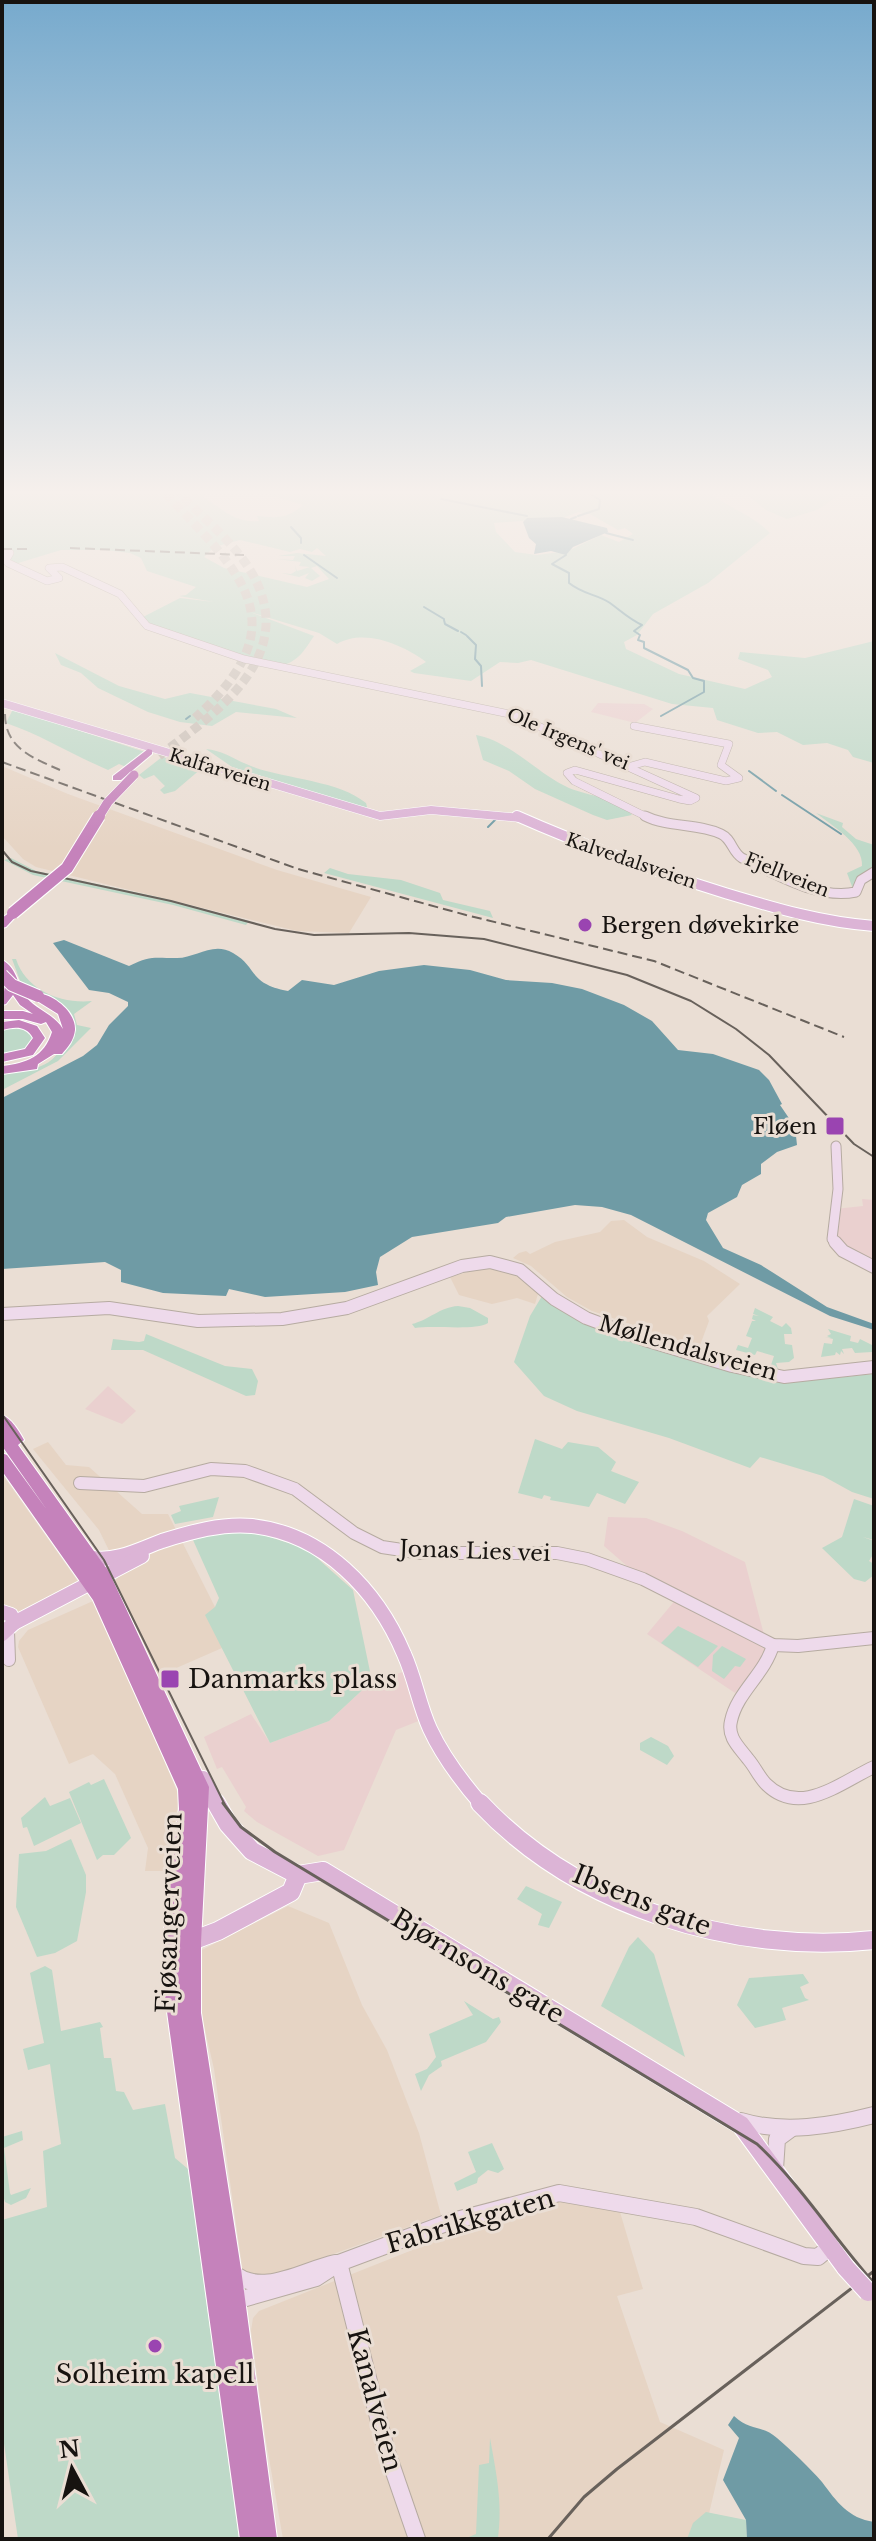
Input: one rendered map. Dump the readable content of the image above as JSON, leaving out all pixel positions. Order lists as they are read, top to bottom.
{
  "streets": {
    "highway": ["Fjøsangerveien"],
    "main road": [
      "Kalfarveien",
      "Kalvedalsveien",
      "Ibsens gate",
      "Bjørnsons gate"
    ],
    "street": [
      "Ole Irgens' vei",
      "Fjellveien",
      "Møllendalsveien",
      "Jonas Lies vei",
      "Fabrikkgaten",
      "Kanalveien"
    ]
  },
  "crossings": [
    ["Ole Irgens' vei", "Fjellveien"],
    ["Kalfarveien", "Kalvedalsveien"],
    ["Ibsens gate", "Fjøsangerveien"],
    ["Fjøsangerveien", "Bjørnsons gate"],
    ["Fjøsangerveien", "Fabrikkgaten"],
    ["Fabrikkgaten", "Kanalveien"]
  ],
  "places": {
    "other": ["Bergen døvekirke", "Solheim kapell"],
    "transit": ["Fløen", "Danmarks plass"]
  },
  "north": "top"
}
